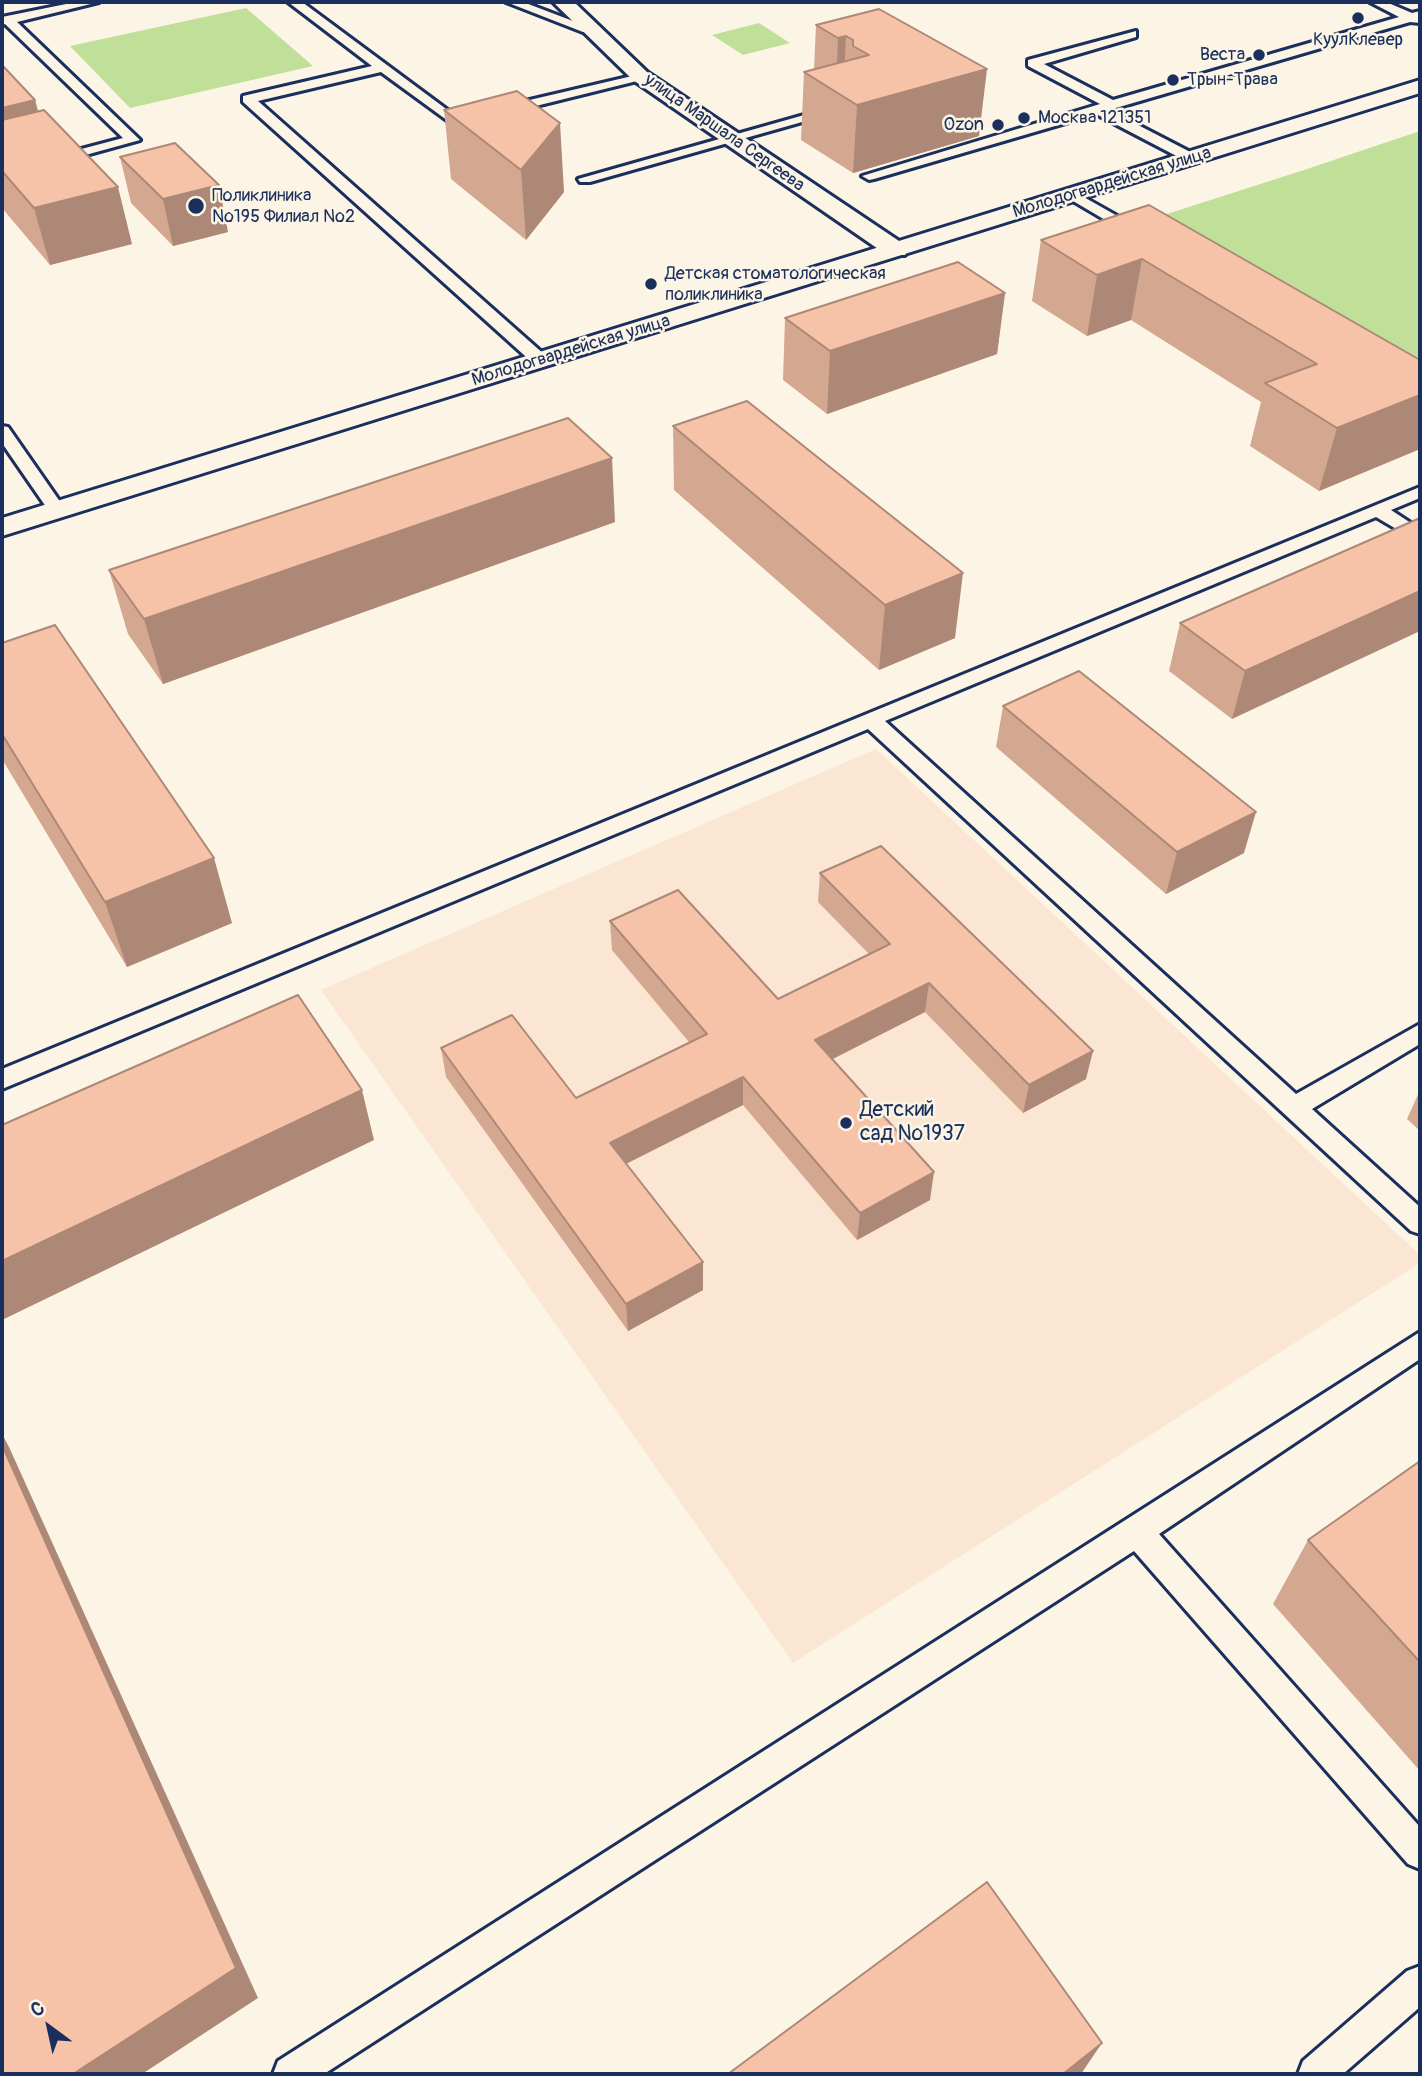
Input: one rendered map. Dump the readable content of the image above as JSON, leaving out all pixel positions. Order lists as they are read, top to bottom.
{
  "streets": {
    "street": ["улица Маршала Сергеева", "Молодогвардейская улица"]
  },
  "crossings": [
    ["улица Маршала Сергеева", "Молодогвардейская улица"]
  ],
  "places": [
    "КуулКлевер",
    "Веста",
    "Трын-Трава",
    "Москва 121351",
    "Ozon",
    "Поликлиника №195 Филиал №2",
    "Детская стоматологическая поликлиника",
    "Детский сад №1937"
  ],
  "north": "top left"
}
